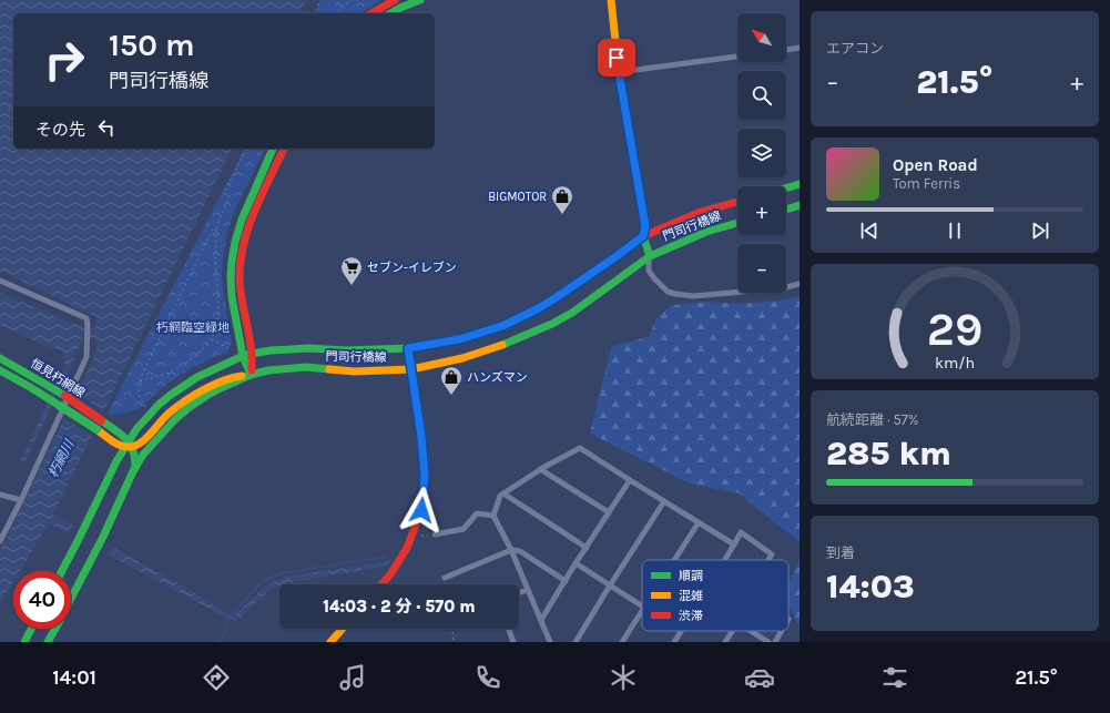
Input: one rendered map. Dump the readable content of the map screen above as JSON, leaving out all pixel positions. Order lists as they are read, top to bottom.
{
  "streets": {
    "main road": ["門司行橋線", "恒見朽網線"]
  },
  "crossings": [
    ["門司行橋線", "恒見朽網線"]
  ],
  "water": ["朽網川"],
  "parks": ["朽網臨空緑地"],
  "places": {
    "shop": ["BIGMOTOR", "ハンズマン"],
    "supermarket": ["セブン-イレブン"]
  },
  "legend": ["順調", "混雑", "渋滞"],
  "north": "top left",
  "page": {
    "tile": [
      "エアコン",
      ["航続距離 · 57%", "285 km"],
      ["到着", "14:03"]
    ],
    "map_buttons": ["+", "−"],
    "turn": ["150 m", "門司行橋線"],
    "heat": ["−", "21.5°", "+"],
    "then": "その先",
    "song": ["Open Road", "Tom Ferris"],
    "limit": "40",
    "trip": "14:03 · 2 分 · 570 m",
    "tabs": ["14:01", "21.5°"],
    "gauge": ["29", "km/h"]
  }
}
